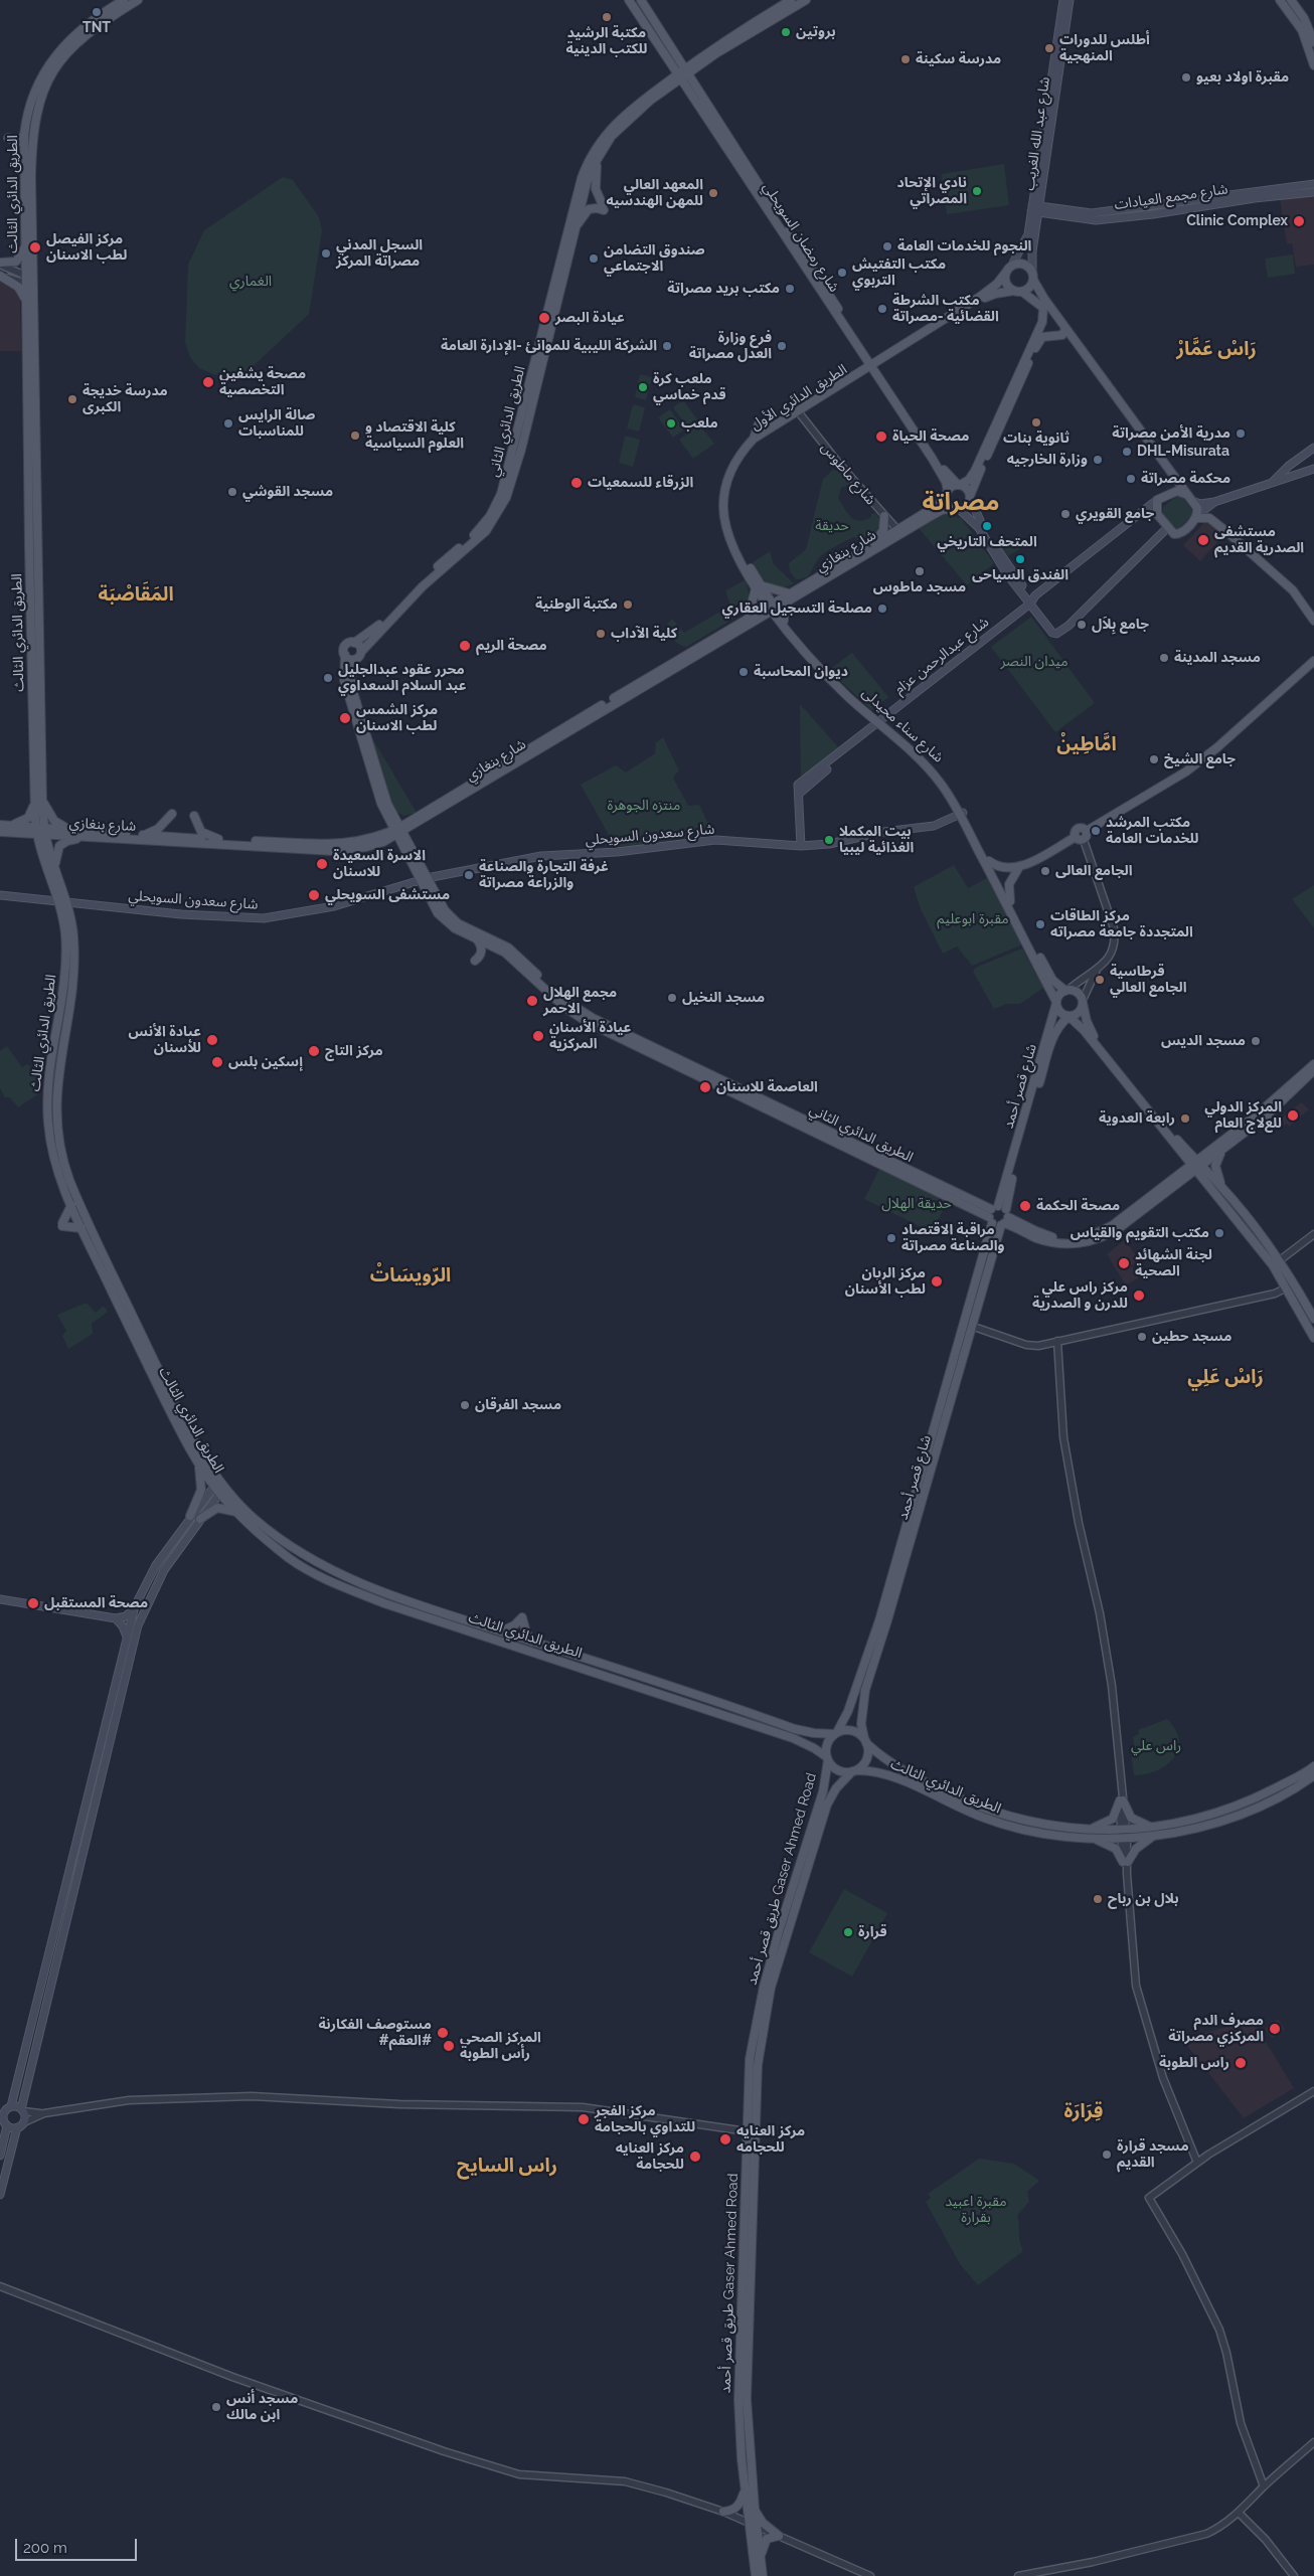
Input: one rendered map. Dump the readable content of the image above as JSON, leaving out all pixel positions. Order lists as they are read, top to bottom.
{
  "streets": {
    "main road": [
      "شارع عبد الله الغريب",
      "الطريق الدائري الثالث",
      "شارع مجمع العيادات",
      "شارع رمضان السويحلي",
      "الطريق الدائري الأول",
      "الطريق الدائري الثاني",
      "شارع بنغازي",
      "شارع عبدالرحمن عزام",
      "شارع سناء محيدلى",
      "شارع سعدون السويحلي",
      "شارع قصر أحمد",
      "طريق قصر أحمد Gaser Ahmed Road"
    ],
    "street": ["شارع ماطوس"]
  },
  "crossings": [
    ["شارع عبد الله الغريب", "شارع مجمع العيادات"],
    ["شارع عبد الله الغريب", "الطريق الدائري الأول"],
    ["الطريق الدائري الثالث", "شارع بنغازي"],
    ["الطريق الدائري الثالث", "شارع سعدون السويحلي"],
    ["الطريق الدائري الثالث", "شارع قصر أحمد"],
    ["الطريق الدائري الثالث", "طريق قصر أحمد Gaser Ahmed Road"],
    ["شارع رمضان السويحلي", "الطريق الدائري الأول"],
    ["شارع رمضان السويحلي", "شارع بنغازي"],
    ["الطريق الدائري الأول", "شارع ماطوس"],
    ["الطريق الدائري الأول", "شارع بنغازي"],
    ["الطريق الدائري الأول", "شارع سناء محيدلى"],
    ["الطريق الدائري الثاني", "شارع سعدون السويحلي"],
    ["الطريق الدائري الثاني", "شارع قصر أحمد"],
    ["شارع ماطوس", "شارع بنغازي"],
    ["شارع عبدالرحمن عزام", "شارع سناء محيدلى"],
    ["شارع سناء محيدلى", "شارع سعدون السويحلي"],
    ["شارع سناء محيدلى", "شارع قصر أحمد"],
    ["شارع قصر أحمد", "طريق قصر أحمد Gaser Ahmed Road"]
  ],
  "districts": [
    "رَاسْ عَمَّارْ",
    "مصراتة",
    "المَقَاصْبَة",
    "امَّاطِينْ",
    "الرّويسَاتْ",
    "رَاسْ عَلِي",
    "قِرَارَة",
    "راس السايح"
  ],
  "parks": [
    "الغماري",
    "حديقة",
    "ميدان النصر",
    "منتزه الجوهرة",
    "مقبرة ابوعليم",
    "حديقة الهلال",
    "راس علي",
    "مقبرة اعبيد بقرارة"
  ],
  "places": [
    "TNT",
    "مكتبة الرشيد للكتب الدينية",
    "بروتين",
    "أطلس للدورات المنهجية",
    "مدرسة سكينة",
    "مقبرة اولاد بعيو",
    "نادي الإتحاد المصراتي",
    "المعهد العالي للمهن الهندسيه",
    "Clinic Complex",
    "النجوم للخدمات العامة",
    "مركز الفيصل لطب الاسنان",
    "السجل المدني مصراتة المركز",
    "صندوق التضامن الاجتماعي",
    "مكتب التفتيش التربوي",
    "مكتب بريد مصراتة",
    "مكتب الشرطة القضائية -مصراتة",
    "عيادة البصر",
    "الشركة الليبية للموانئ -الإدارة العامة",
    "فرع وزارة العدل مصراتة",
    "مصحة يشفين التخصصية",
    "ملعب كرة قدم خماسي",
    "مدرسة خديجة الكبرى",
    "ثانوية بنات",
    "صالة الرايس للمناسبات",
    "ملعب",
    "مدرية الأمن مصراتة",
    "كلية الاقتصاد و العلوم السياسية",
    "مصحة الحياة",
    "DHL-Misurata",
    "وزارة الخارجيه",
    "محكمة مصراتة",
    "الزرقاء للسمعيات",
    "مسجد القوشي",
    "جامع القويري",
    "المتحف التاريخي",
    "مستشفى الصدرية القديم",
    "الفندق السياحى",
    "مسجد ماطوس",
    "مكتبة الوطنية",
    "مصلحة التسجيل العقاري",
    "جامع بِلاَل",
    "كلية الآداب",
    "مصحة الريم",
    "مسجد المدينة",
    "ديوان المحاسبة",
    "محرر عقود عبدالجليل عبد السلام السعداوي",
    "مركز الشمس لطب الاسنان",
    "جامع الشيخ",
    "مكتب المرشد للخدمات العامة",
    "بيت المكملا الغذائية ليبيا",
    "الاسرة السعيدة للاسنان",
    "الجامع العالى",
    "غرفة التجارة والصناعة والزراعة مصراتة",
    "مستشفى السويحلي",
    "مركز الطاقات المتجددة جامعة مصراته",
    "قرطاسية الجامع العالي",
    "مسجد النخيل",
    "مجمع الهلال الاحمر",
    "عيادة الأسنان المركزية",
    "عيادة الأنس للأسنان",
    "مسجد الديس",
    "مركز التاج",
    "إسكين بلس",
    "العاصمة للاسنان",
    "المركز الدولي للعﻻج العام",
    "رابعة العدوية",
    "مصحة الحكمة",
    "مكتب التقويم والقياس",
    "مراقبة الاقتصاد والصناعة مصراتة",
    "لجنة الشهائد الصحية",
    "مركز الريان لطب الأسنان",
    "مركز راس علي للدرن و الصدرية",
    "مسجد حطين",
    "مسجد الفرقان",
    "مصحة المستقبل",
    "بلال بن رباح",
    "قرارة",
    "مصرف الدم المركزي مصراتة",
    "مستوصف الفكارنة #العقم#",
    "المركز الصحي رأس الطوبة",
    "راس الطوبة",
    "مركز الفجر للتداوي بالحجامة",
    "مركز العنايه للحجامه",
    "مسجد قرارة القديم",
    "مركز العنايه للحجامة",
    "مسجد أنس ابن مالك"
  ],
  "scale_bar": "200 m"
}
